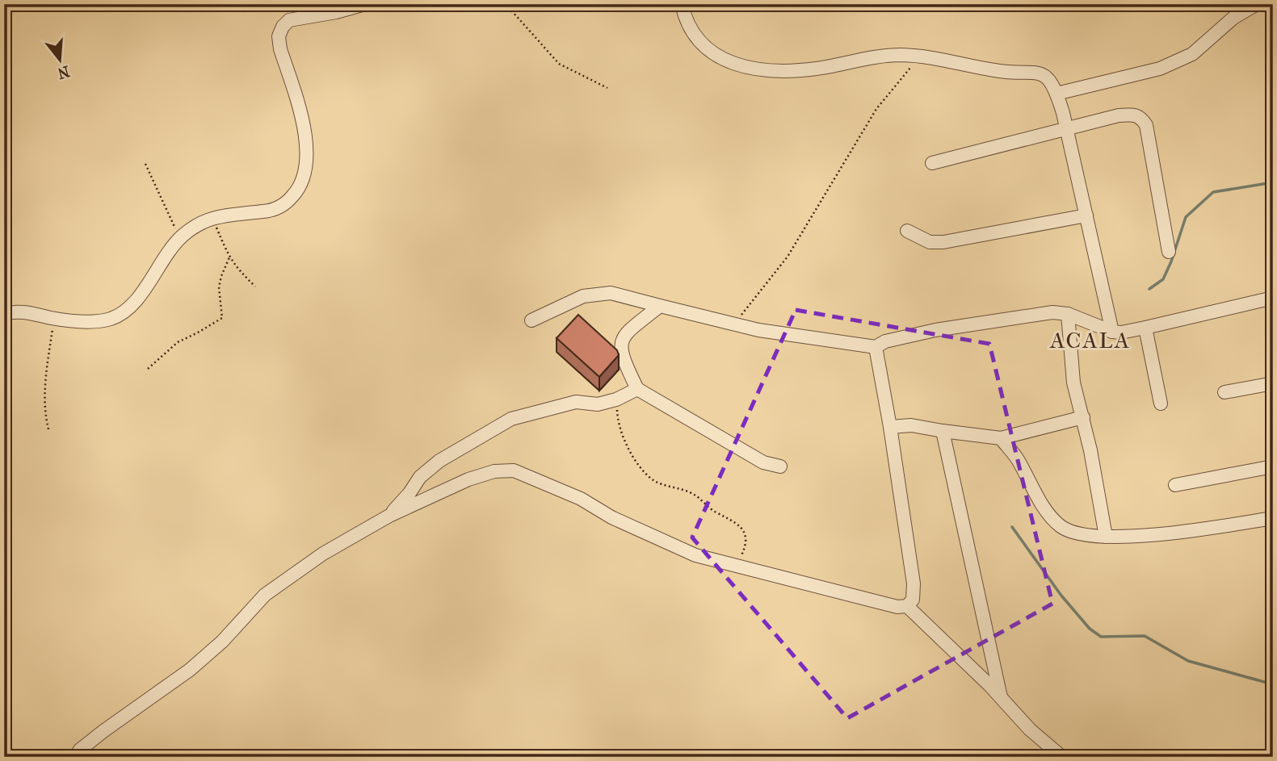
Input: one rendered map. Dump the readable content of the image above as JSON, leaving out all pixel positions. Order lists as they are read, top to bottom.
{
  "districts": ["ACALA"],
  "north": "bottom"
}
